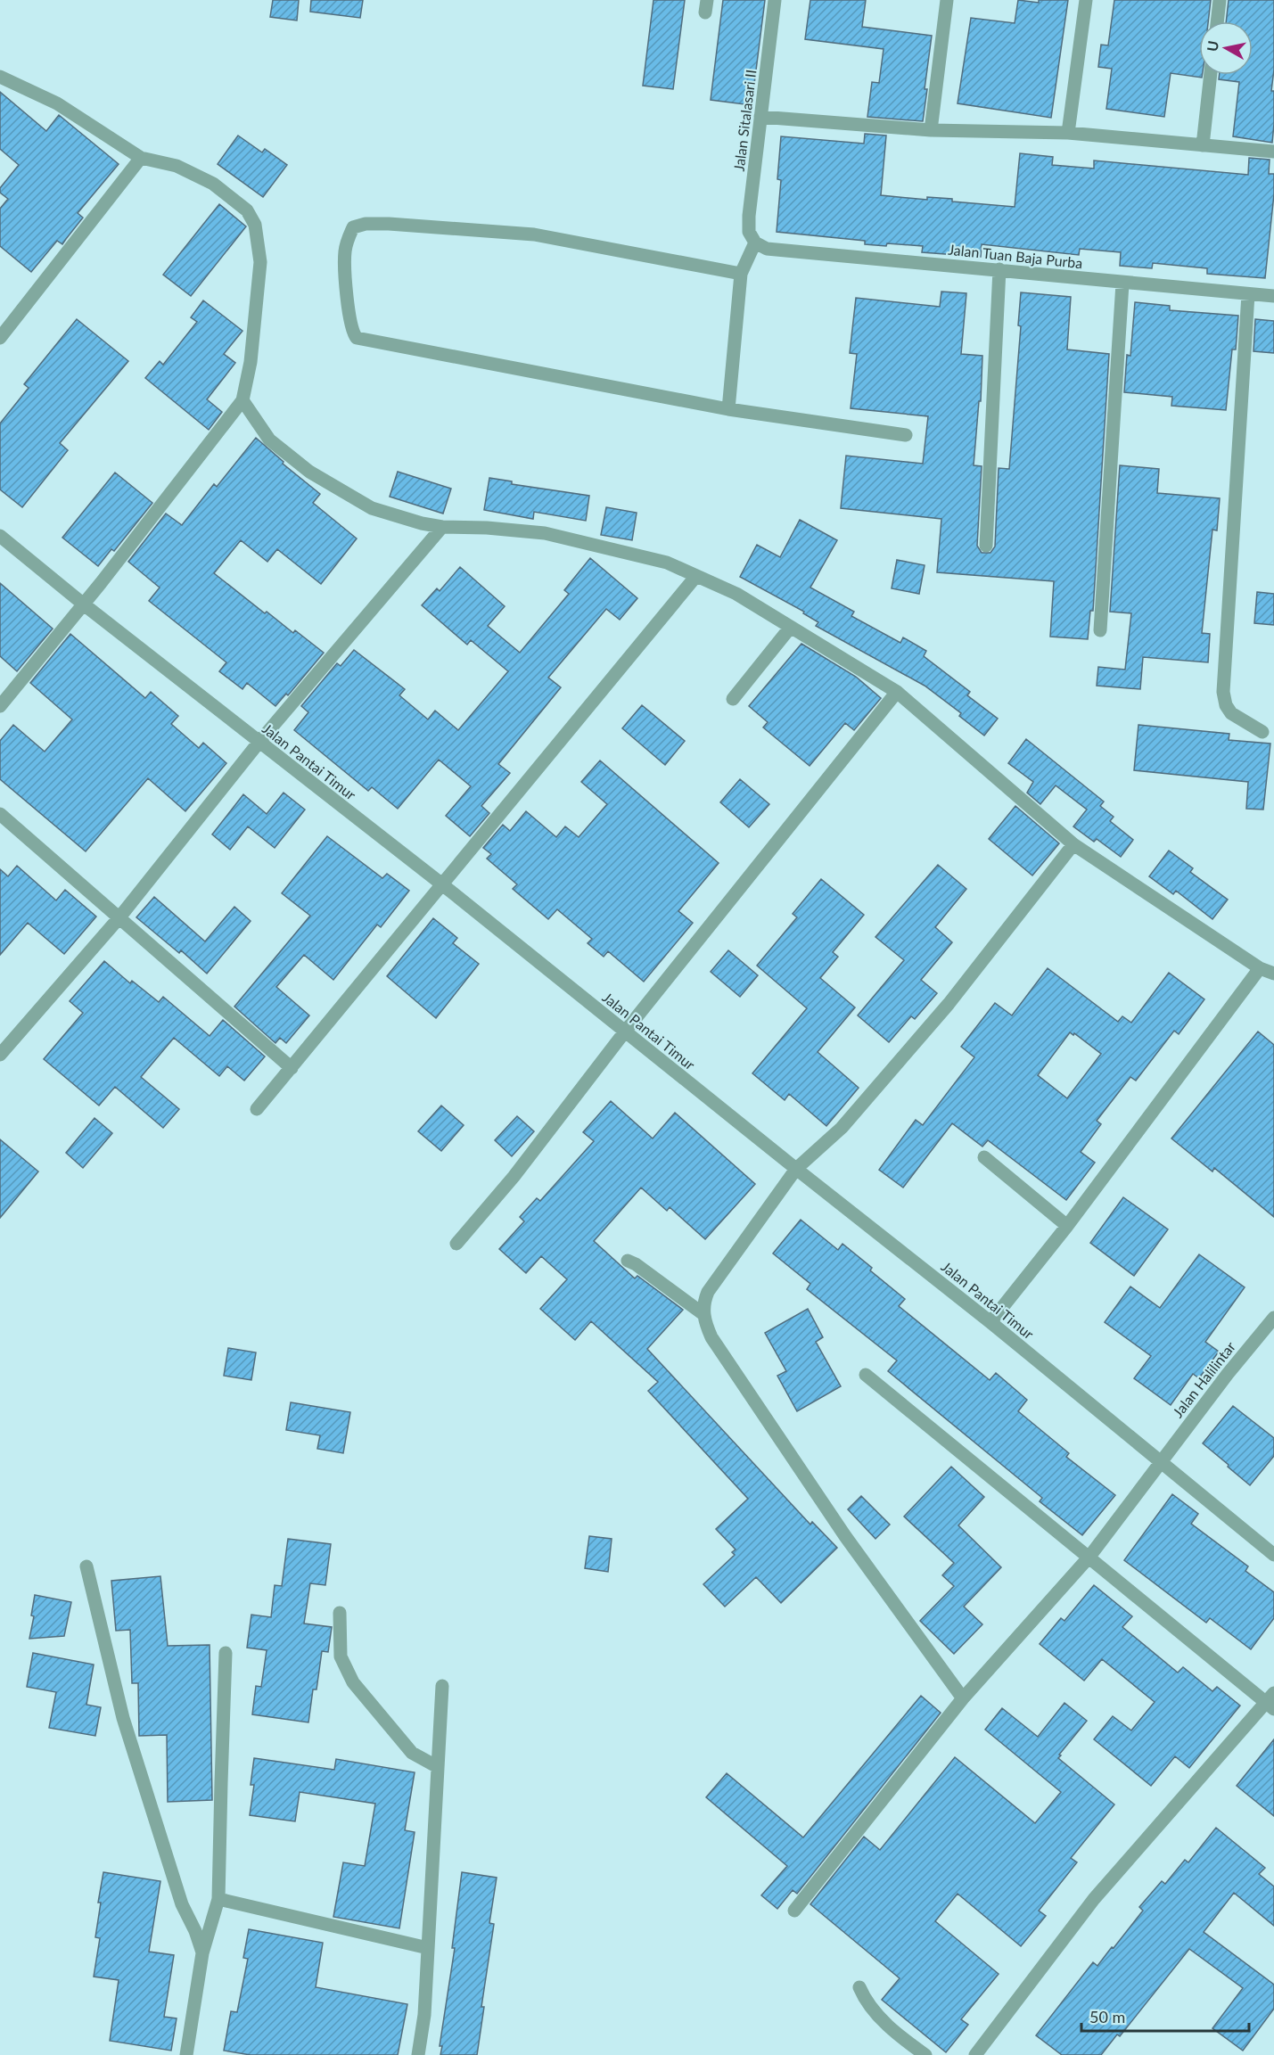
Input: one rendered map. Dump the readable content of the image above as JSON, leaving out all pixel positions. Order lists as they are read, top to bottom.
{
  "streets": {
    "street": [
      "Jalan Sitalasari II",
      "Jalan Tuan Baja Purba",
      "Jalan Pantai Timur",
      "Jalan Halilintar"
    ]
  },
  "crossings": [
    ["Jalan Sitalasari II", "Jalan Tuan Baja Purba"],
    ["Jalan Pantai Timur", "Jalan Halilintar"]
  ],
  "scale_bar": "50 m",
  "north": "left"
}
